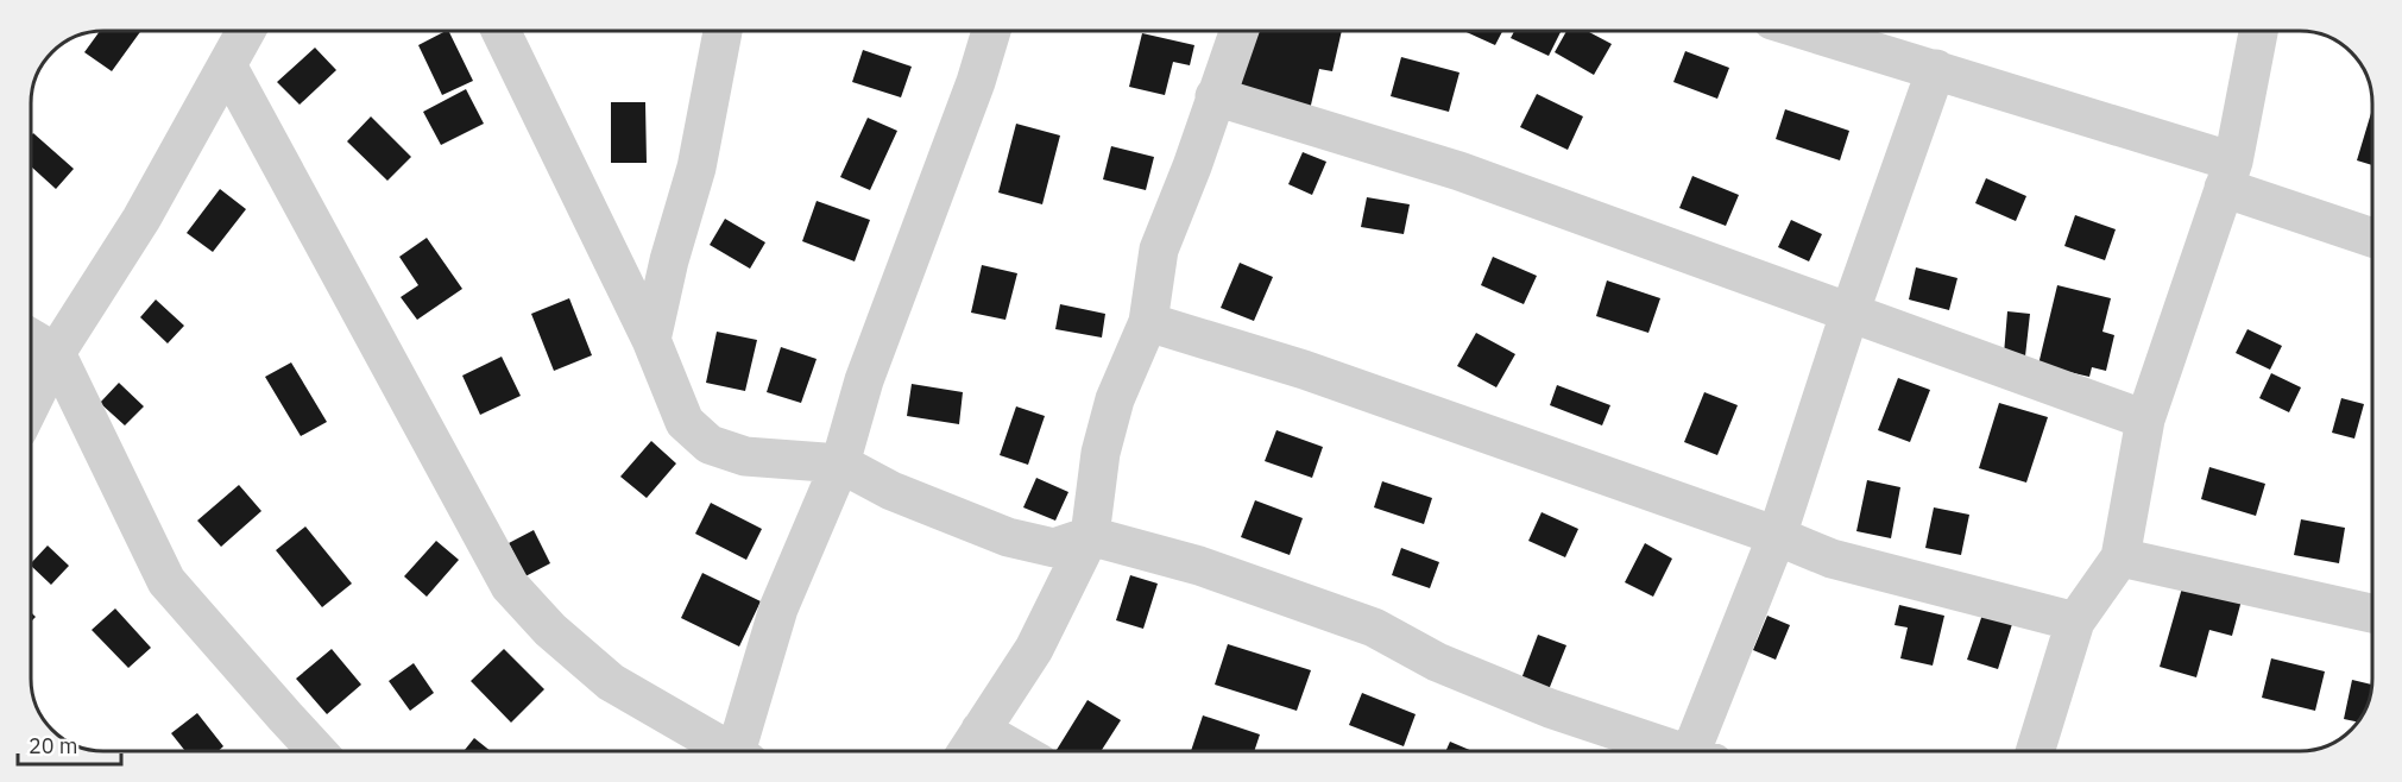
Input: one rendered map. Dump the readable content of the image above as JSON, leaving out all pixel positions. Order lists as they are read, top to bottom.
{
  "scale_bar": "20 m"
}
